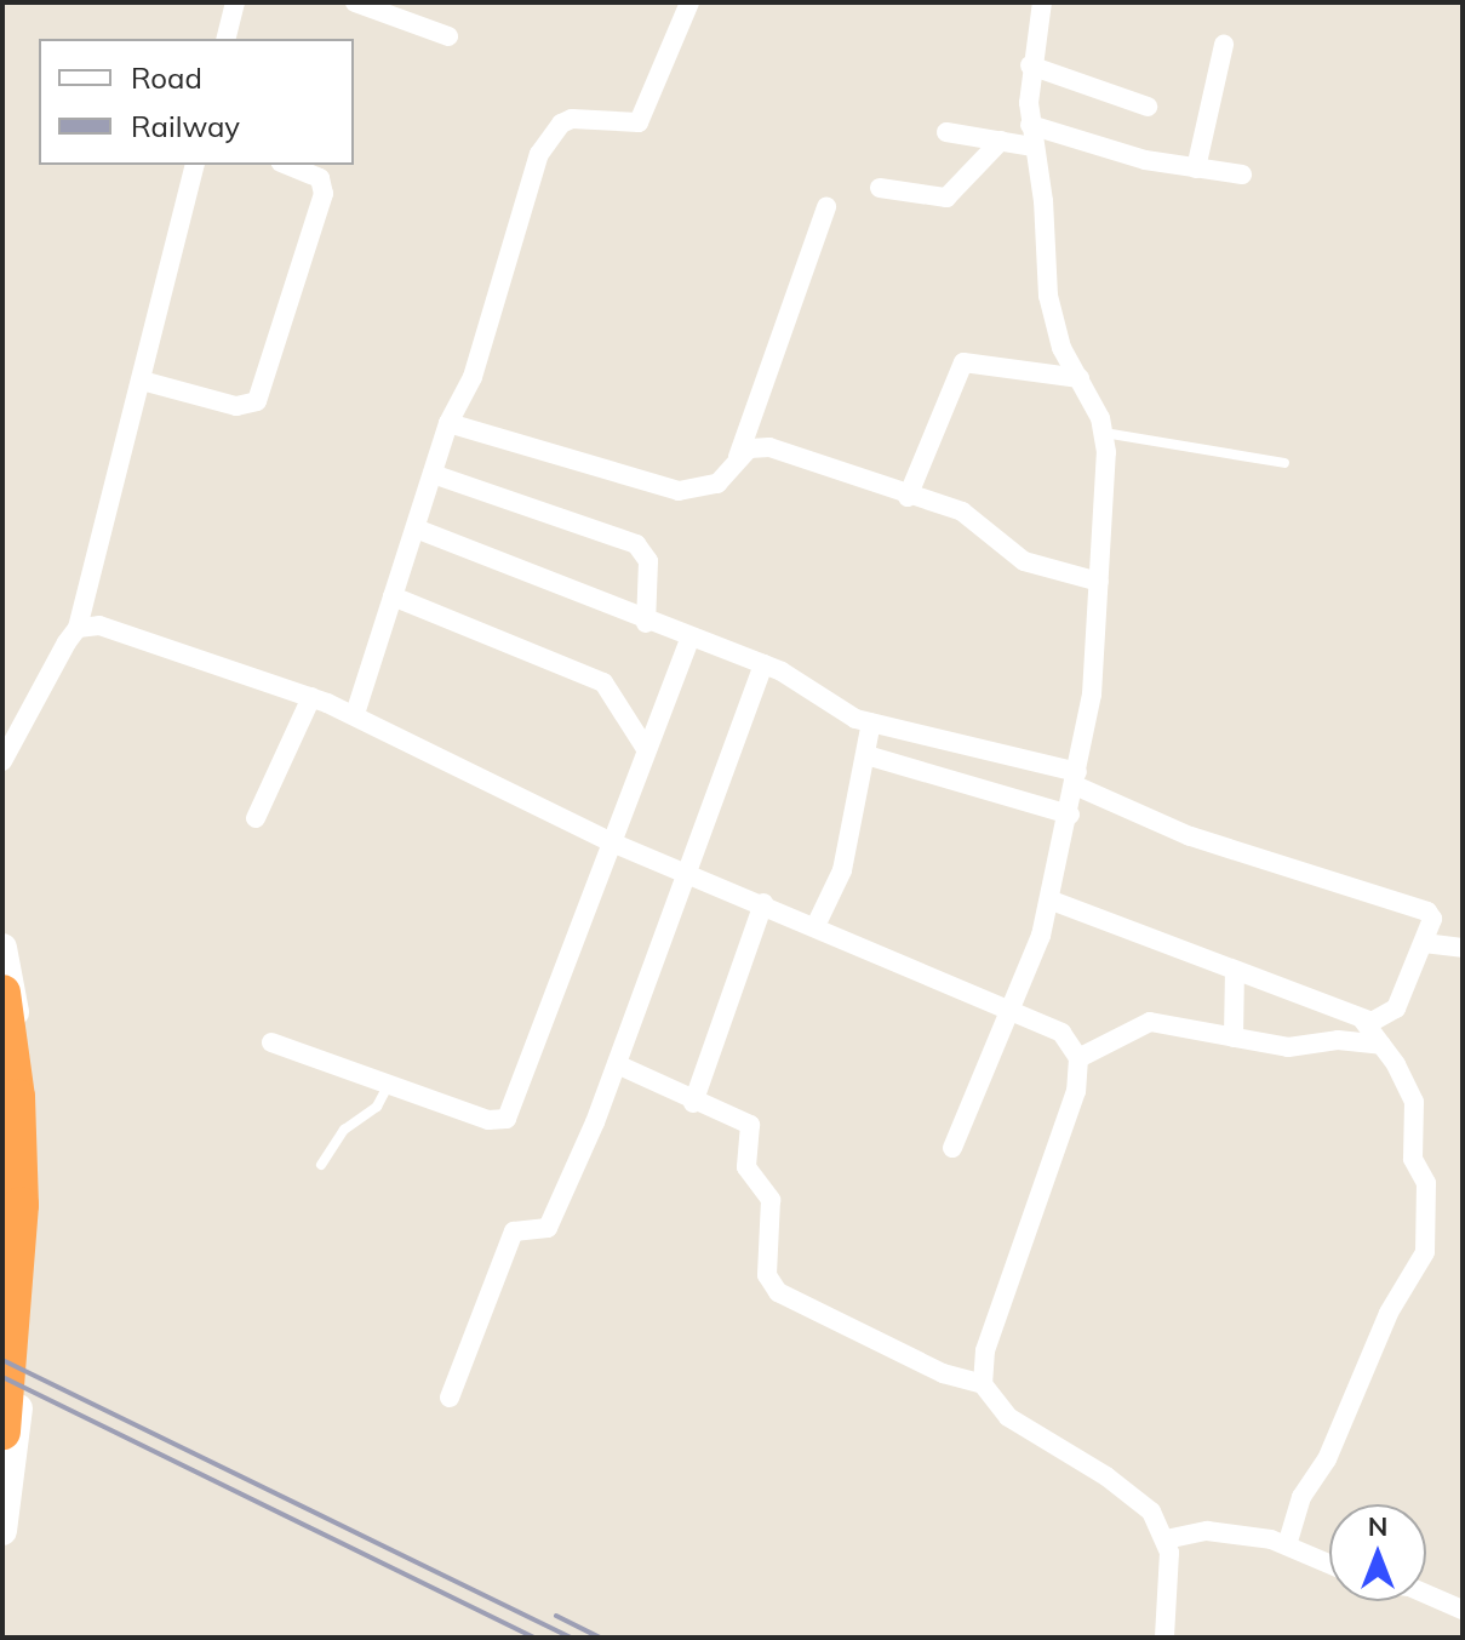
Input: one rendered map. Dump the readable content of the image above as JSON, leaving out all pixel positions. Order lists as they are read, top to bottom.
{
  "legend": ["Road", "Railway"],
  "north": "top"
}
